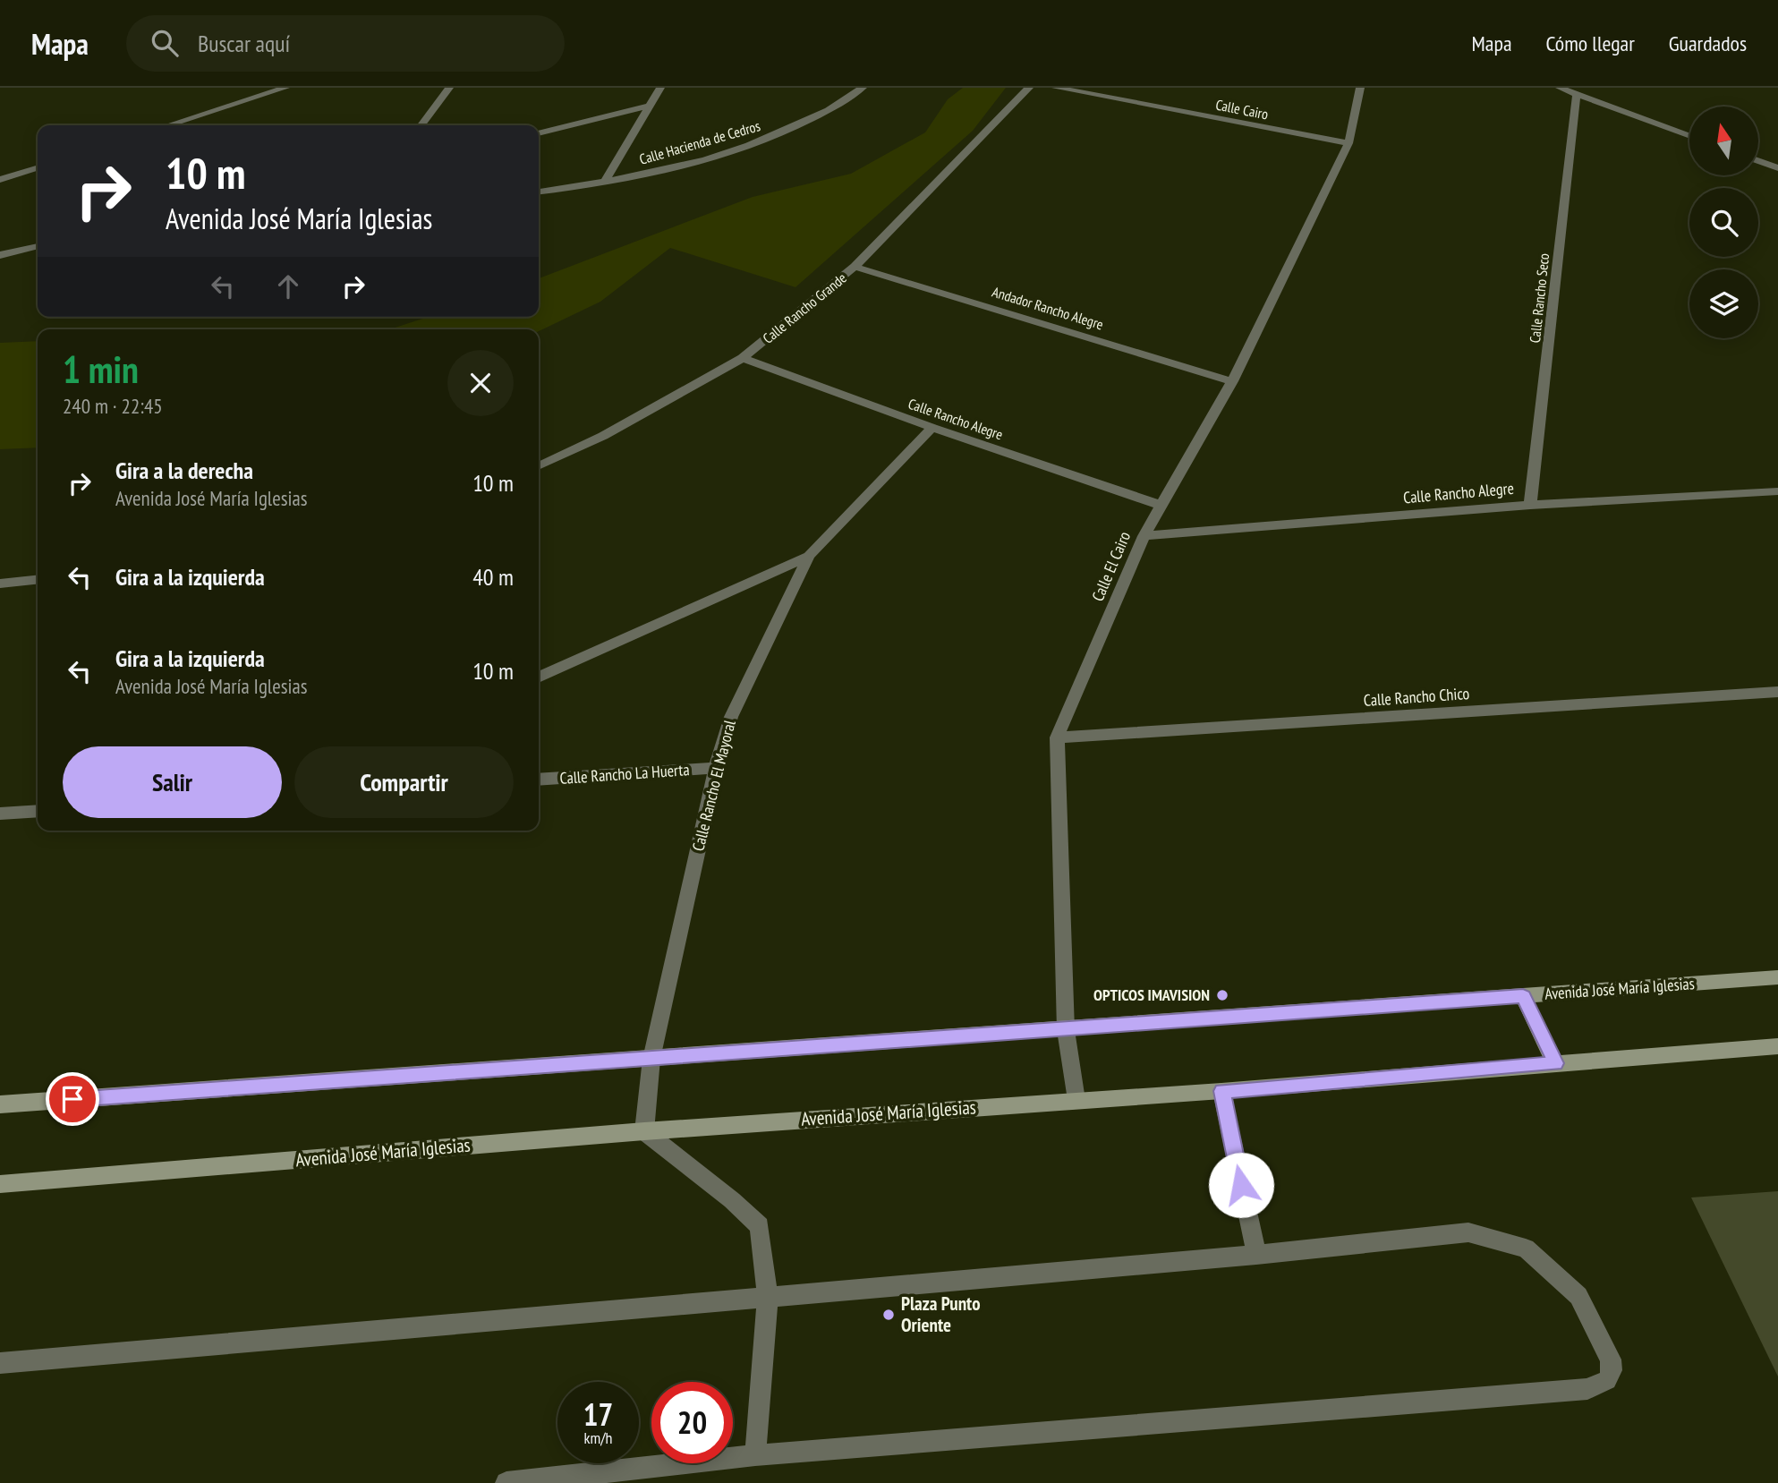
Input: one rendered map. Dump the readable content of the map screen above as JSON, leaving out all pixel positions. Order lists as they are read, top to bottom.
{
  "streets": {
    "main road": ["Avenida José María Iglesias"],
    "street": [
      "Calle Cairo",
      "Calle Hacienda de Cedros",
      "Calle Rancho Seco",
      "Calle Rancho Grande",
      "Andador Rancho Alegre",
      "Calle Rancho Alegre",
      "Calle El Cairo",
      "Calle Rancho Chico",
      "Calle Rancho La Huerta",
      "Calle Rancho El Mayoral"
    ]
  },
  "crossings": [
    ["Calle Cairo", "Calle El Cairo"],
    ["Calle Rancho Seco", "Calle Rancho Alegre"],
    ["Calle Rancho Grande", "Andador Rancho Alegre"],
    ["Calle Rancho Grande", "Calle Rancho Alegre"],
    ["Andador Rancho Alegre", "Calle El Cairo"],
    ["Calle Rancho Alegre", "Calle El Cairo"],
    ["Calle Rancho Alegre", "Calle Rancho El Mayoral"],
    ["Calle El Cairo", "Calle Rancho Chico"],
    ["Calle El Cairo", "Avenida José María Iglesias"],
    ["Calle Rancho La Huerta", "Calle Rancho El Mayoral"],
    ["Calle Rancho El Mayoral", "Avenida José María Iglesias"]
  ],
  "places": ["OPTICOS IMAVISION", "Plaza Punto Oriente"],
  "north": "top",
  "page": {
    "header": "Mapa",
    "search": "Buscar aquí",
    "nav": ["Mapa", "Cómo llegar", "Guardados"],
    "turn": ["10 m", "Avenida José María Iglesias"],
    "heading": ["1 min", "240 m · 22:45"],
    "list": [
      {
        "name": "Gira a la derecha",
        "note": "Avenida José María Iglesias",
        "value": "10 m"
      },
      {
        "name": "Gira a la izquierda",
        "value": "40 m"
      },
      {
        "name": "Gira a la izquierda",
        "note": "Avenida José María Iglesias",
        "value": "10 m"
      }
    ],
    "buttons": ["Salir", "Compartir"],
    "speed": "17 km/h",
    "limit": "20"
  }
}
